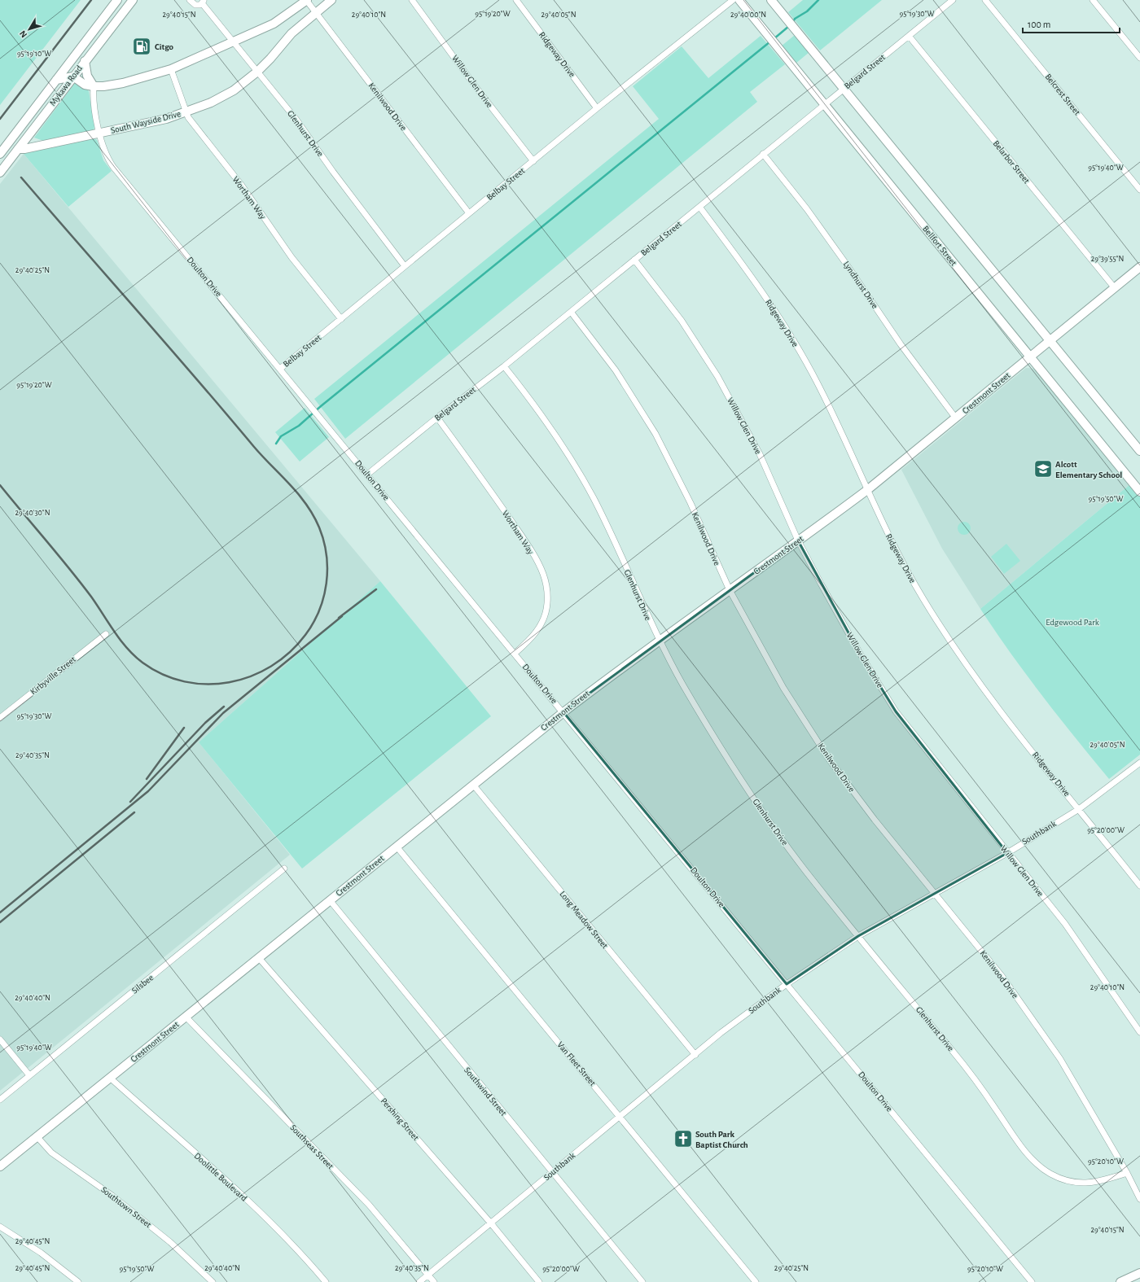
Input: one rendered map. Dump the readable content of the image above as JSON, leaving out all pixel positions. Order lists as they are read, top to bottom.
{
  "streets": {
    "street": [
      "Ridgeway Drive",
      "Belgard Street",
      "Willow Glen Drive",
      "Mykawa Road",
      "Belcrest Street",
      "Kenilwood Drive",
      "South Wayside Drive",
      "Glenhurst Drive",
      "Belarbor Street",
      "Belbay Street",
      "Wortham Way",
      "Bellfort Street",
      "Doulton Drive",
      "Lyndhurst Drive",
      "Crestmont Street",
      "Kirbyville Street",
      "Southbank",
      "Long Meadow Street",
      "Silsbee",
      "Van Fleet Street",
      "Southwind Street",
      "Pershing Street",
      "Southseas Street",
      "Doolittle Boulevard",
      "Southtown Street"
    ]
  },
  "crossings": [
    ["Ridgeway Drive", "Belgard Street"],
    ["Ridgeway Drive", "Belbay Street"],
    ["Ridgeway Drive", "Crestmont Street"],
    ["Ridgeway Drive", "Southbank"],
    ["Belgard Street", "Willow Glen Drive"],
    ["Belgard Street", "Kenilwood Drive"],
    ["Belgard Street", "Glenhurst Drive"],
    ["Belgard Street", "Belarbor Street"],
    ["Belgard Street", "Wortham Way"],
    ["Belgard Street", "Bellfort Street"],
    ["Belgard Street", "Doulton Drive"],
    ["Belgard Street", "Lyndhurst Drive"],
    ["Willow Glen Drive", "Belbay Street"],
    ["Willow Glen Drive", "Crestmont Street"],
    ["Willow Glen Drive", "Southbank"],
    ["Mykawa Road", "South Wayside Drive"],
    ["Kenilwood Drive", "South Wayside Drive"],
    ["Kenilwood Drive", "Glenhurst Drive"],
    ["Kenilwood Drive", "Belbay Street"],
    ["Kenilwood Drive", "Crestmont Street"],
    ["Kenilwood Drive", "Southbank"],
    ["South Wayside Drive", "Glenhurst Drive"],
    ["South Wayside Drive", "Wortham Way"],
    ["South Wayside Drive", "Doulton Drive"],
    ["Glenhurst Drive", "Belbay Street"],
    ["Glenhurst Drive", "Crestmont Street"],
    ["Glenhurst Drive", "Southbank"],
    ["Belarbor Street", "Crestmont Street"],
    ["Belbay Street", "Wortham Way"],
    ["Belbay Street", "Doulton Drive"],
    ["Wortham Way", "Doulton Drive"],
    ["Bellfort Street", "Crestmont Street"],
    ["Doulton Drive", "Crestmont Street"],
    ["Doulton Drive", "Southbank"],
    ["Lyndhurst Drive", "Crestmont Street"],
    ["Crestmont Street", "Long Meadow Street"],
    ["Crestmont Street", "Van Fleet Street"],
    ["Crestmont Street", "Southwind Street"],
    ["Crestmont Street", "Pershing Street"],
    ["Crestmont Street", "Southseas Street"],
    ["Crestmont Street", "Doolittle Boulevard"],
    ["Crestmont Street", "Southtown Street"],
    ["Southbank", "Long Meadow Street"],
    ["Southbank", "Van Fleet Street"],
    ["Southbank", "Southwind Street"],
    ["Southbank", "Pershing Street"],
    ["Southbank", "Southseas Street"]
  ],
  "parks": ["Edgewood Park"],
  "places": {
    "fuel station": ["Citgo"],
    "school or university": ["Alcott Elementary School"],
    "church": ["South Park Baptist Church"]
  },
  "scale_bar": "100 m",
  "north": "bottom left",
  "coordinates": [
    "95°19'20\"W",
    "95°19'30\"W",
    "29°40'15\"N",
    "29°40'10\"N",
    "29°40'05\"N",
    "29°40'00\"N",
    "95°19'10\"W",
    "95°19'40\"W",
    "29°39'55\"N",
    "29°40'25\"N",
    "95°19'50\"W",
    "29°40'30\"N",
    "29°40'35\"N",
    "95°20'00\"W",
    "29°40'40\"N",
    "95°20'10\"W",
    "29°40'45\"N"
  ]
}
